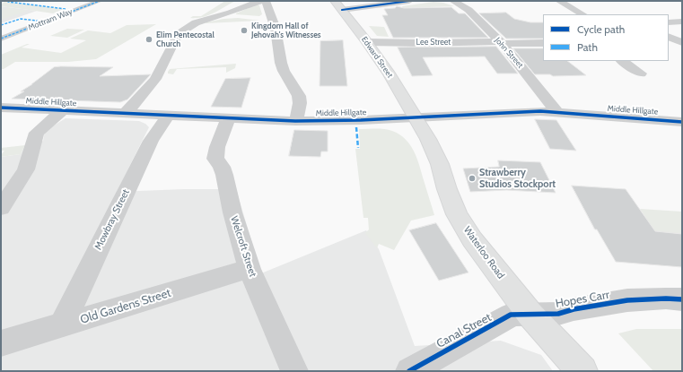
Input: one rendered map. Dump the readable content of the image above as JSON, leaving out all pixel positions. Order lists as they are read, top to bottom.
{
  "streets": {
    "main road": ["Edward Street", "Waterloo Road"],
    "street": [
      "Mottram Way",
      "Lee Street",
      "John Street",
      "Middle Hillgate",
      "Mowbray Street",
      "Welcroft Street",
      "Hopes Carr",
      "Old Gardens Street",
      "Canal Street"
    ]
  },
  "crossings": [
    ["Lee Street", "John Street"],
    ["Lee Street", "Edward Street"],
    ["John Street", "Middle Hillgate"],
    ["Edward Street", "Middle Hillgate"],
    ["Edward Street", "Waterloo Road"],
    ["Middle Hillgate", "Mowbray Street"],
    ["Middle Hillgate", "Welcroft Street"],
    ["Middle Hillgate", "Waterloo Road"],
    ["Mowbray Street", "Old Gardens Street"],
    ["Welcroft Street", "Old Gardens Street"],
    ["Waterloo Road", "Hopes Carr"],
    ["Waterloo Road", "Canal Street"],
    ["Hopes Carr", "Canal Street"]
  ],
  "places": ["Kingdom Hall of Jehovah's Witnesses", "Elim Pentecostal Church", "Strawberry Studios Stockport"],
  "legend": ["Cycle path", "Path"]
}
